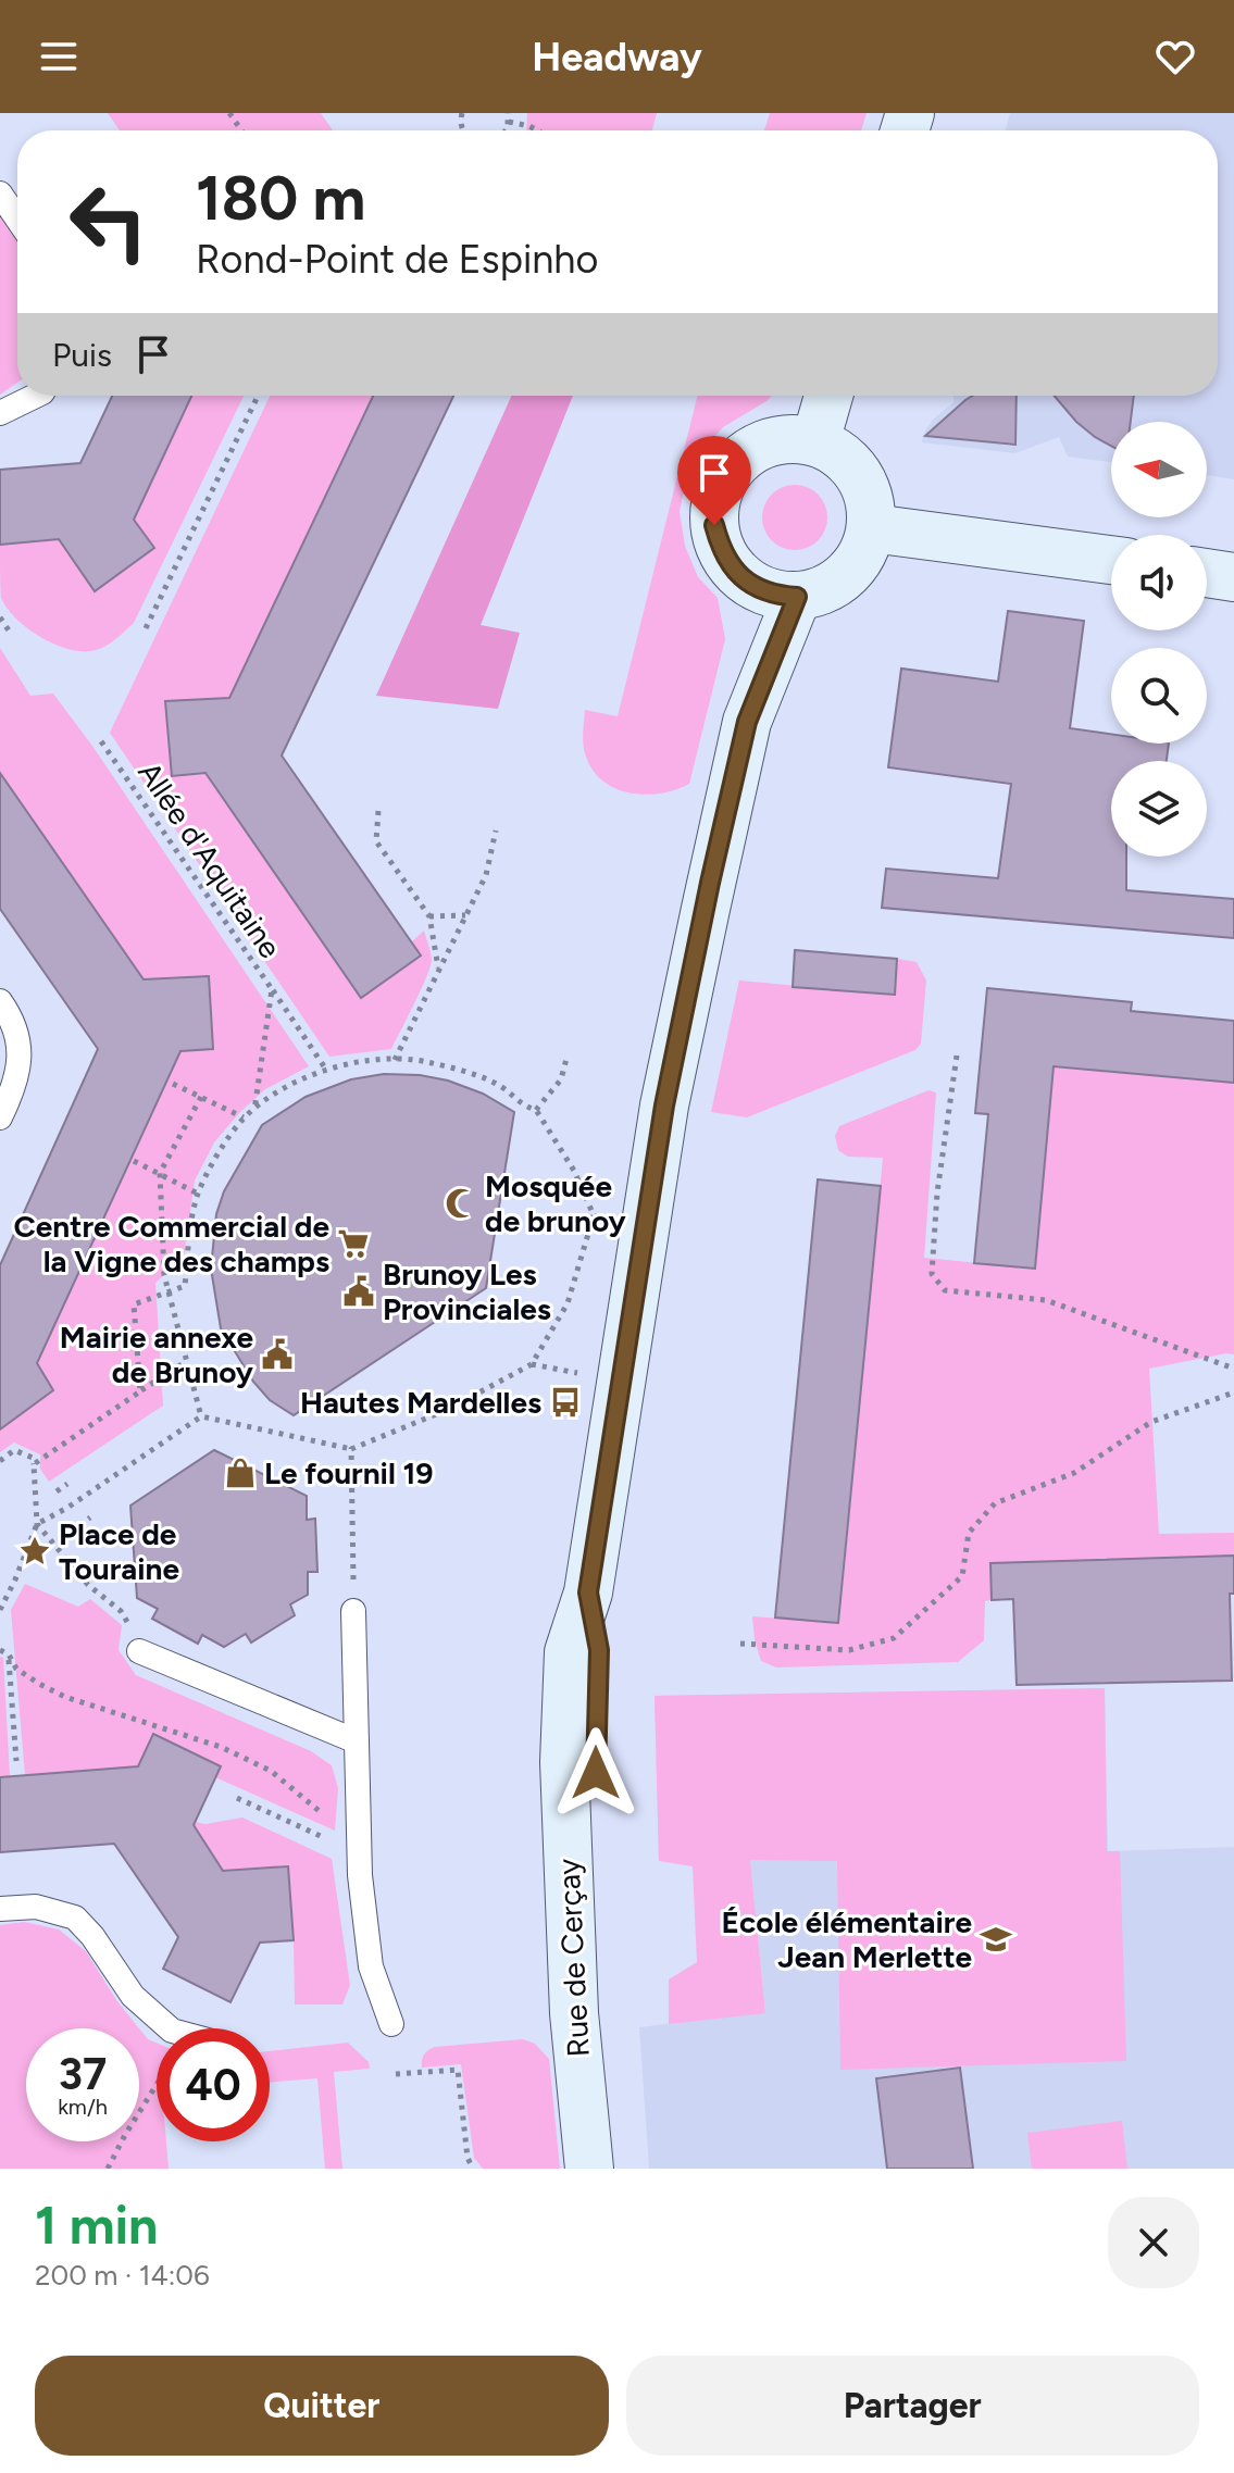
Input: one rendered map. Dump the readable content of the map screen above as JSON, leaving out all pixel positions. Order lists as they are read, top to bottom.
{
  "streets": {
    "street": ["Rue de Cerçay"],
    "path": ["Allée d'Aquitaine"]
  },
  "places": {
    "mosque": ["Mosquée de brunoy"],
    "supermarket": ["Centre Commercial de la Vigne des champs"],
    "public building": ["Brunoy Les Provinciales", "Mairie annexe de Brunoy"],
    "bus stop": ["Hautes Mardelles"],
    "shop": ["Le fournil 19"],
    "place": ["Place de Touraine"],
    "school or university": ["École élémentaire Jean Merlette"]
  },
  "north": "left",
  "page": {
    "header": "Headway",
    "turn": ["180 m", "Rond-Point de Espinho"],
    "then": "Puis",
    "speed": "37 km/h",
    "limit": "40",
    "heading": ["1 min", "200 m · 14:06"],
    "buttons": ["Quitter", "Partager"]
  }
}
